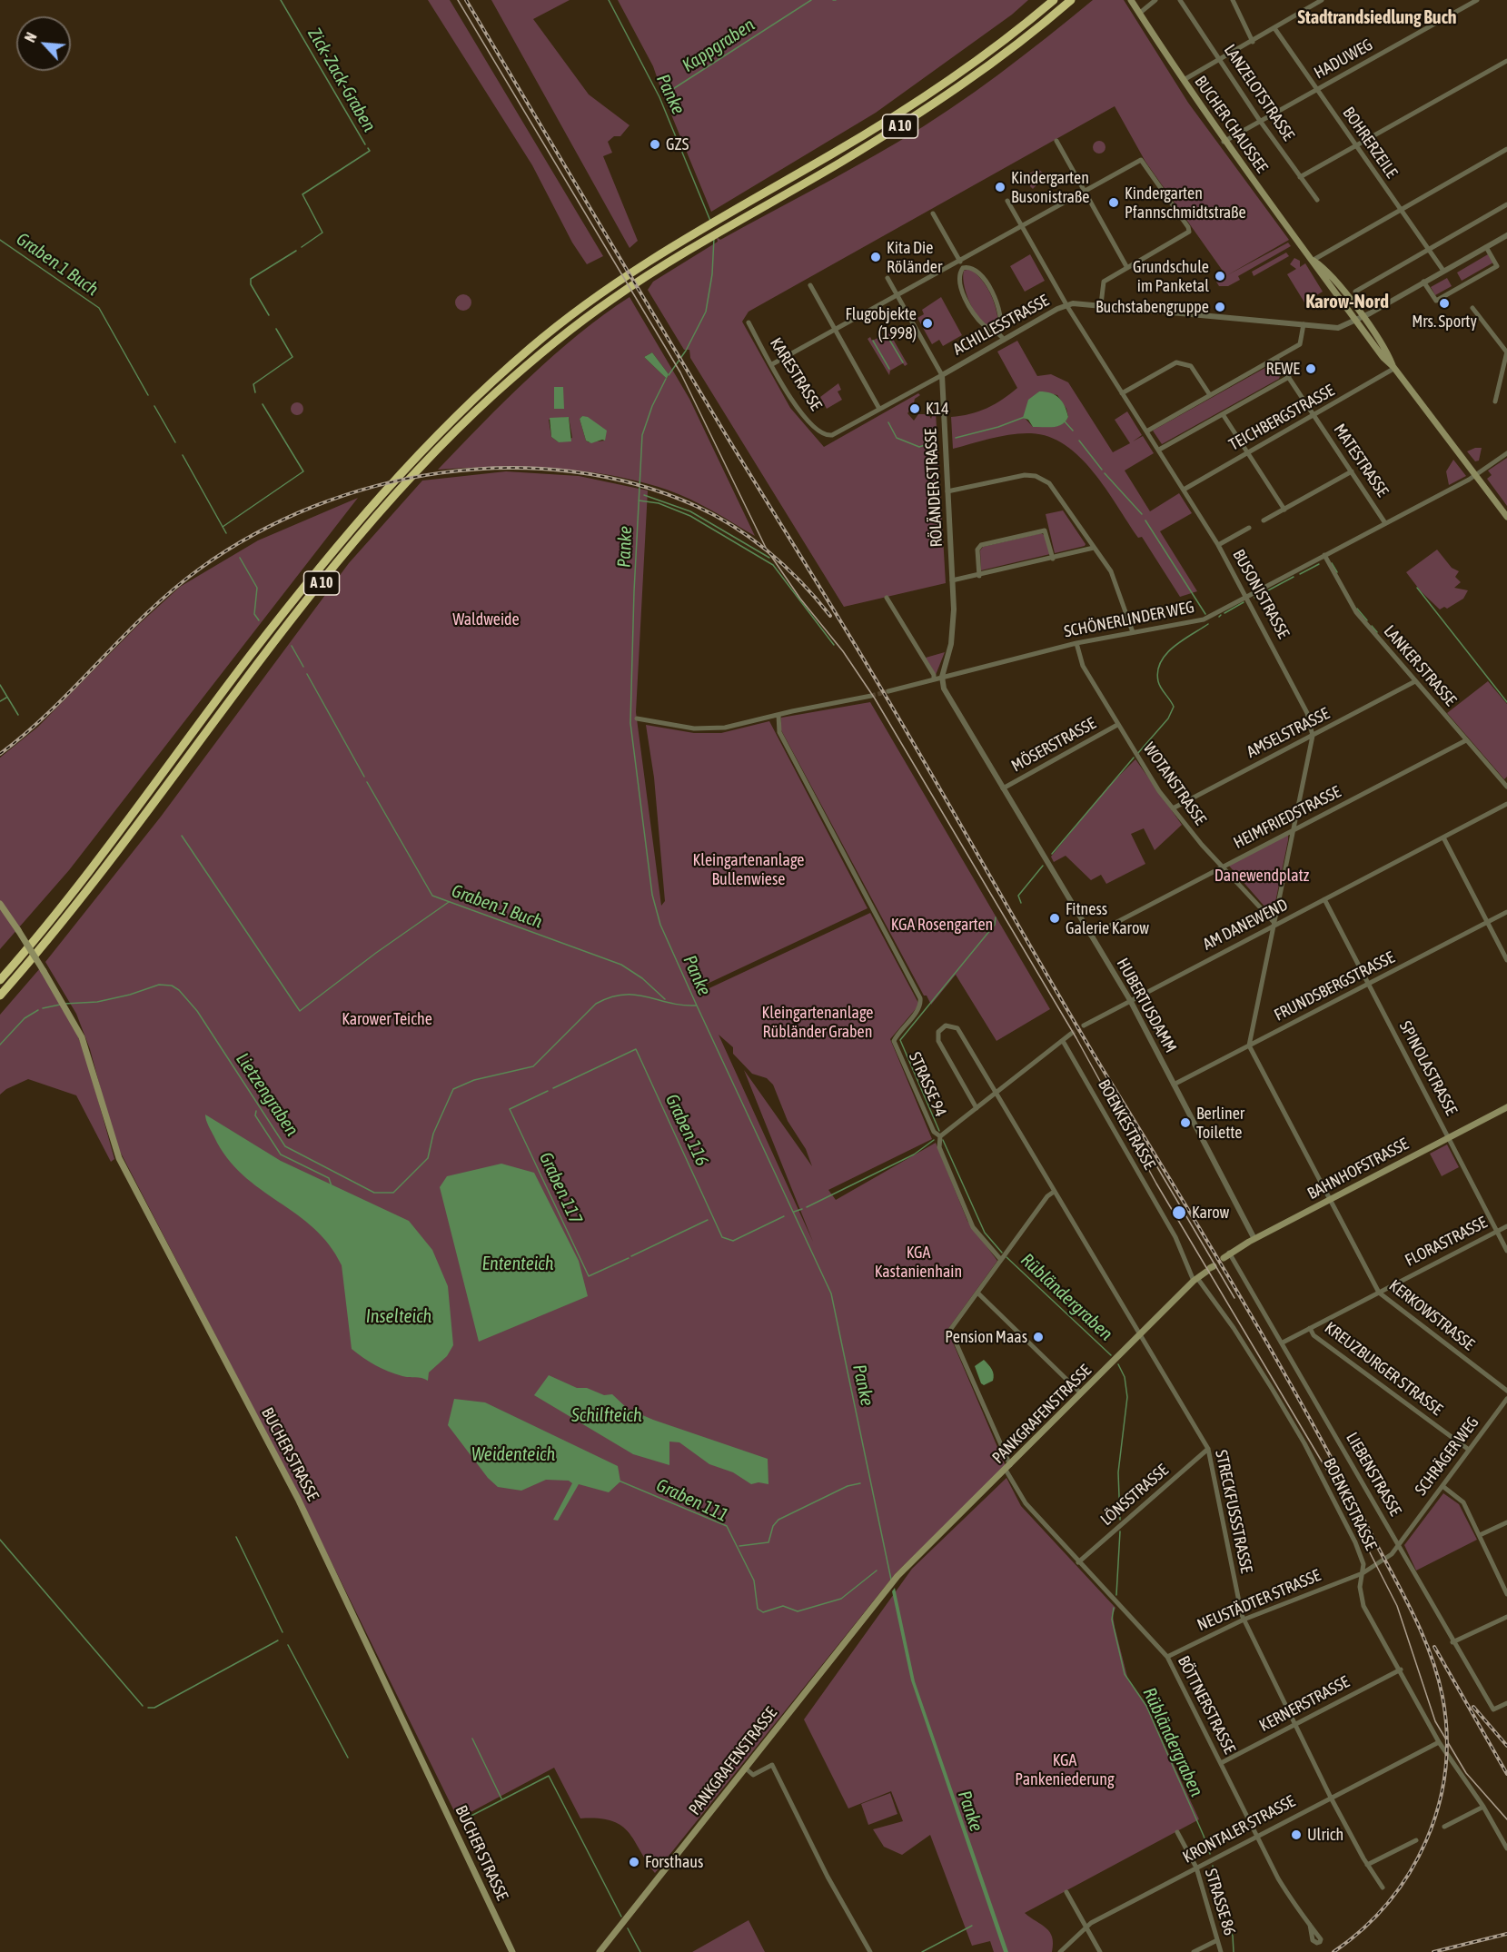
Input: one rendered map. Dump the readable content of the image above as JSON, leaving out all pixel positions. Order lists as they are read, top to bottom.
{
  "streets": {
    "highway": ["A 10"],
    "main road": [
      "BUCHER CHAUSSEE",
      "BAHNHOFSTRASSE",
      "PANKGRAFENSTRASSE",
      "BUCHER STRASSE"
    ],
    "street": [
      "HADUWEG",
      "LANZELOTSTRASSE",
      "BOHRERZEILE",
      "ACHILLESSTRASSE",
      "KARESTRASSE",
      "TEICHBERGSTRASSE",
      "MATESTRASSE",
      "RÖLÄNDER STRASSE",
      "BUSONISTRASSE",
      "SCHÖNERLINDER WEG",
      "LANKER STRASSE",
      "AMSELSTRASSE",
      "MÖSERSTRASSE",
      "WOTANSTRASSE",
      "HEIMFRIEDSTRASSE",
      "AM DANEWEND",
      "FRUNDSBERGSTRASSE",
      "HUBERTUSDAMM",
      "SPINOLASTRASSE",
      "STRASSE 94",
      "BOENKESTRASSE",
      "FLORASTRASSE",
      "KERKOWSTRASSE",
      "KREUZBURGER STRASSE",
      "SCHRÄGER WEG",
      "LIEBENSTRASSE",
      "LÖNSSTRASSE",
      "STRECKFUSSSTRASSE",
      "NEUSTÄDTER STRASSE",
      "KERNERSTRASSE",
      "BÖTTNERSTRASSE",
      "KRONTALER STRASSE",
      "STRASSE 86"
    ]
  },
  "crossings": [
    ["HADUWEG", "LANZELOTSTRASSE"],
    ["HADUWEG", "BUCHER CHAUSSEE"],
    ["HADUWEG", "BOHRERZEILE"],
    ["BUCHER CHAUSSEE", "ACHILLESSTRASSE"],
    ["BUCHER CHAUSSEE", "TEICHBERGSTRASSE"],
    ["BUCHER CHAUSSEE", "SCHÖNERLINDER WEG"],
    ["BOHRERZEILE", "ACHILLESSTRASSE"],
    ["ACHILLESSTRASSE", "KARESTRASSE"],
    ["ACHILLESSTRASSE", "RÖLÄNDER STRASSE"],
    ["ACHILLESSTRASSE", "BUSONISTRASSE"],
    ["TEICHBERGSTRASSE", "MATESTRASSE"],
    ["TEICHBERGSTRASSE", "BUSONISTRASSE"],
    ["MATESTRASSE", "SCHÖNERLINDER WEG"],
    ["RÖLÄNDER STRASSE", "SCHÖNERLINDER WEG"],
    ["RÖLÄNDER STRASSE", "HUBERTUSDAMM"],
    ["BUSONISTRASSE", "SCHÖNERLINDER WEG"],
    ["BUSONISTRASSE", "AMSELSTRASSE"],
    ["BUSONISTRASSE", "WOTANSTRASSE"],
    ["BUSONISTRASSE", "HEIMFRIEDSTRASSE"],
    ["BUSONISTRASSE", "AM DANEWEND"],
    ["BUSONISTRASSE", "FRUNDSBERGSTRASSE"],
    ["BUSONISTRASSE", "KERKOWSTRASSE"],
    ["SCHÖNERLINDER WEG", "LANKER STRASSE"],
    ["SCHÖNERLINDER WEG", "WOTANSTRASSE"],
    ["SCHÖNERLINDER WEG", "HUBERTUSDAMM"],
    ["LANKER STRASSE", "AMSELSTRASSE"],
    ["LANKER STRASSE", "HEIMFRIEDSTRASSE"],
    ["AMSELSTRASSE", "WOTANSTRASSE"],
    ["MÖSERSTRASSE", "WOTANSTRASSE"],
    ["MÖSERSTRASSE", "HUBERTUSDAMM"],
    ["WOTANSTRASSE", "HEIMFRIEDSTRASSE"],
    ["WOTANSTRASSE", "AM DANEWEND"],
    ["HEIMFRIEDSTRASSE", "HUBERTUSDAMM"],
    ["AM DANEWEND", "HUBERTUSDAMM"],
    ["AM DANEWEND", "SPINOLASTRASSE"],
    ["FRUNDSBERGSTRASSE", "HUBERTUSDAMM"],
    ["FRUNDSBERGSTRASSE", "SPINOLASTRASSE"],
    ["FRUNDSBERGSTRASSE", "KERKOWSTRASSE"],
    ["HUBERTUSDAMM", "BAHNHOFSTRASSE"],
    ["SPINOLASTRASSE", "BAHNHOFSTRASSE"],
    ["SPINOLASTRASSE", "FLORASTRASSE"],
    ["BOENKESTRASSE", "PANKGRAFENSTRASSE"],
    ["BOENKESTRASSE", "SCHRÄGER WEG"],
    ["BOENKESTRASSE", "NEUSTÄDTER STRASSE"],
    ["BOENKESTRASSE", "KERNERSTRASSE"],
    ["BOENKESTRASSE", "KRONTALER STRASSE"],
    ["BAHNHOFSTRASSE", "KERKOWSTRASSE"],
    ["BAHNHOFSTRASSE", "LIEBENSTRASSE"],
    ["FLORASTRASSE", "KERKOWSTRASSE"],
    ["FLORASTRASSE", "KREUZBURGER STRASSE"],
    ["FLORASTRASSE", "LIEBENSTRASSE"],
    ["KREUZBURGER STRASSE", "SCHRÄGER WEG"],
    ["PANKGRAFENSTRASSE", "STRECKFUSSSTRASSE"],
    ["PANKGRAFENSTRASSE", "BÖTTNERSTRASSE"],
    ["SCHRÄGER WEG", "LIEBENSTRASSE"],
    ["SCHRÄGER WEG", "NEUSTÄDTER STRASSE"],
    ["LÖNSSTRASSE", "STRECKFUSSSTRASSE"],
    ["LÖNSSTRASSE", "BÖTTNERSTRASSE"],
    ["STRECKFUSSSTRASSE", "NEUSTÄDTER STRASSE"],
    ["STRECKFUSSSTRASSE", "KERNERSTRASSE"],
    ["STRECKFUSSSTRASSE", "KRONTALER STRASSE"],
    ["NEUSTÄDTER STRASSE", "BÖTTNERSTRASSE"],
    ["KERNERSTRASSE", "BÖTTNERSTRASSE"],
    ["BÖTTNERSTRASSE", "KRONTALER STRASSE"],
    ["KRONTALER STRASSE", "STRASSE 86"]
  ],
  "districts": ["Stadtrandsiedlung Buch", "Karow-Nord"],
  "water": [
    "Kappgraben",
    "Zick-Zack-Graben",
    "Panke",
    "Graben 1 Buch",
    "Lietzengraben",
    "Graben 116",
    "Graben 117",
    "Ententeich",
    "Rübländergraben",
    "Inselteich",
    "Schilfteich",
    "Weidenteich",
    "Graben 111"
  ],
  "parks": [
    "Waldweide",
    "Kleingartenanlage Bullenwiese",
    "Danewendplatz",
    "KGA Rosengarten",
    "Kleingartenanlage Rübländer Graben",
    "Karower Teiche",
    "KGA Kastanienhain",
    "KGA Pankeniederung"
  ],
  "places": [
    "GZS",
    "Kindergarten Busonistraße",
    "Kindergarten Pfannschmidtstraße",
    "Kita Die Röländer",
    "Grundschule im Panketal",
    "Mrs. Sporty",
    "Buchstabengruppe",
    "Flugobjekte (1998)",
    "REWE",
    "K14",
    "Fitness Galerie Karow",
    "Berliner Toilette",
    "Karow",
    "Pension Maas",
    "Ulrich",
    "Forsthaus"
  ],
  "north": "top left"
}
